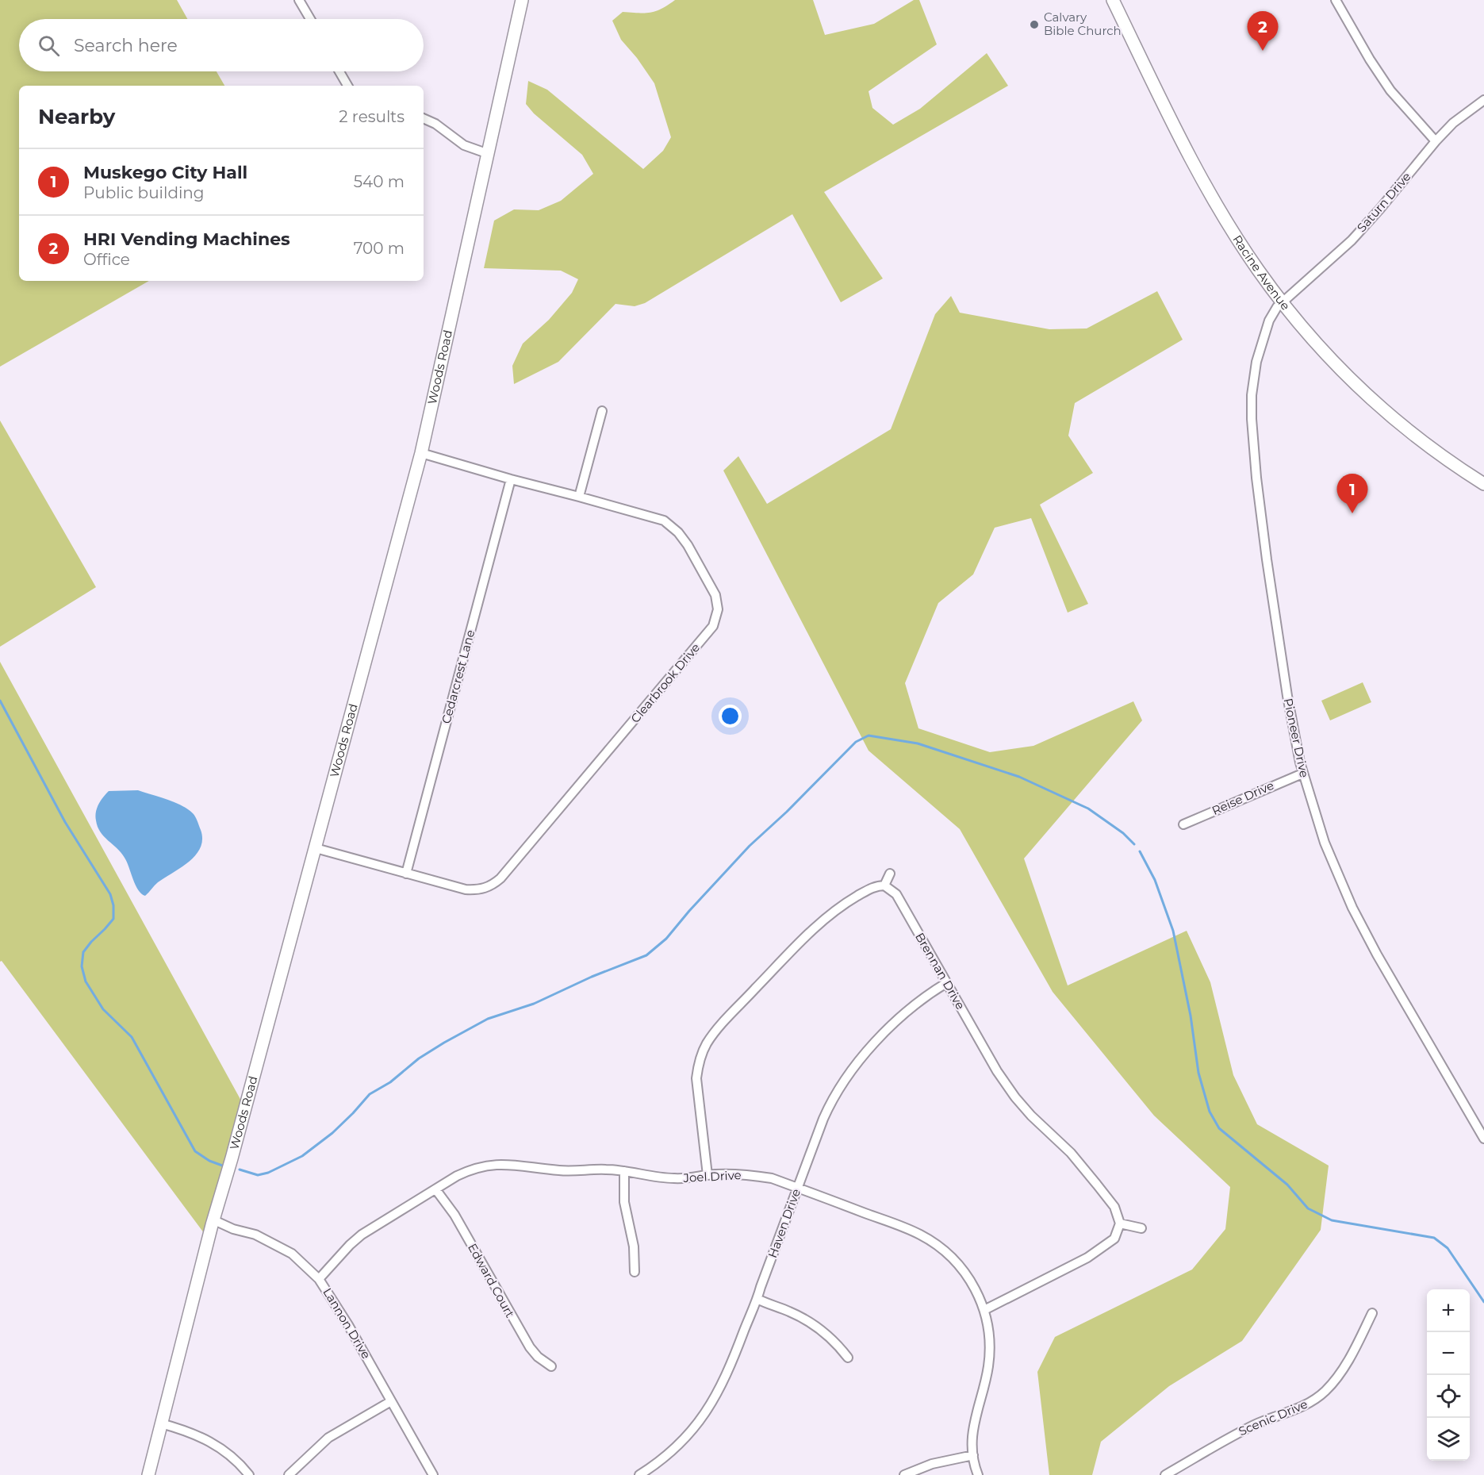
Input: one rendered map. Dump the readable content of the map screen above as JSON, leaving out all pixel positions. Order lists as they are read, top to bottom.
{
  "streets": {
    "street": [
      "Saturn Drive",
      "Racine Avenue",
      "Woods Road",
      "Cedarcrest Lane",
      "Clearbrook Drive",
      "Pioneer Drive",
      "Reise Drive",
      "Brennan Drive",
      "Joel Drive",
      "Haven Drive",
      "Edward Court",
      "Lannon Drive",
      "Scenic Drive"
    ]
  },
  "crossings": [
    ["Saturn Drive", "Racine Avenue"],
    ["Saturn Drive", "Pioneer Drive"],
    ["Racine Avenue", "Pioneer Drive"],
    ["Woods Road", "Clearbrook Drive"],
    ["Woods Road", "Lannon Drive"],
    ["Cedarcrest Lane", "Clearbrook Drive"],
    ["Pioneer Drive", "Reise Drive"],
    ["Brennan Drive", "Haven Drive"],
    ["Joel Drive", "Haven Drive"],
    ["Joel Drive", "Edward Court"],
    ["Joel Drive", "Lannon Drive"]
  ],
  "places": ["Calvary Bible Church"],
  "page": {
    "pins": ["2", "1"],
    "search": "Search here",
    "heading": ["Nearby", "2 results"],
    "list": [
      {
        "mark": "1",
        "name": "Muskego City Hall",
        "note": "Public building",
        "value": "540 m"
      },
      {
        "mark": "2",
        "name": "HRI Vending Machines",
        "note": "Office",
        "value": "700 m"
      }
    ],
    "map_buttons": ["+", "−"]
  }
}
